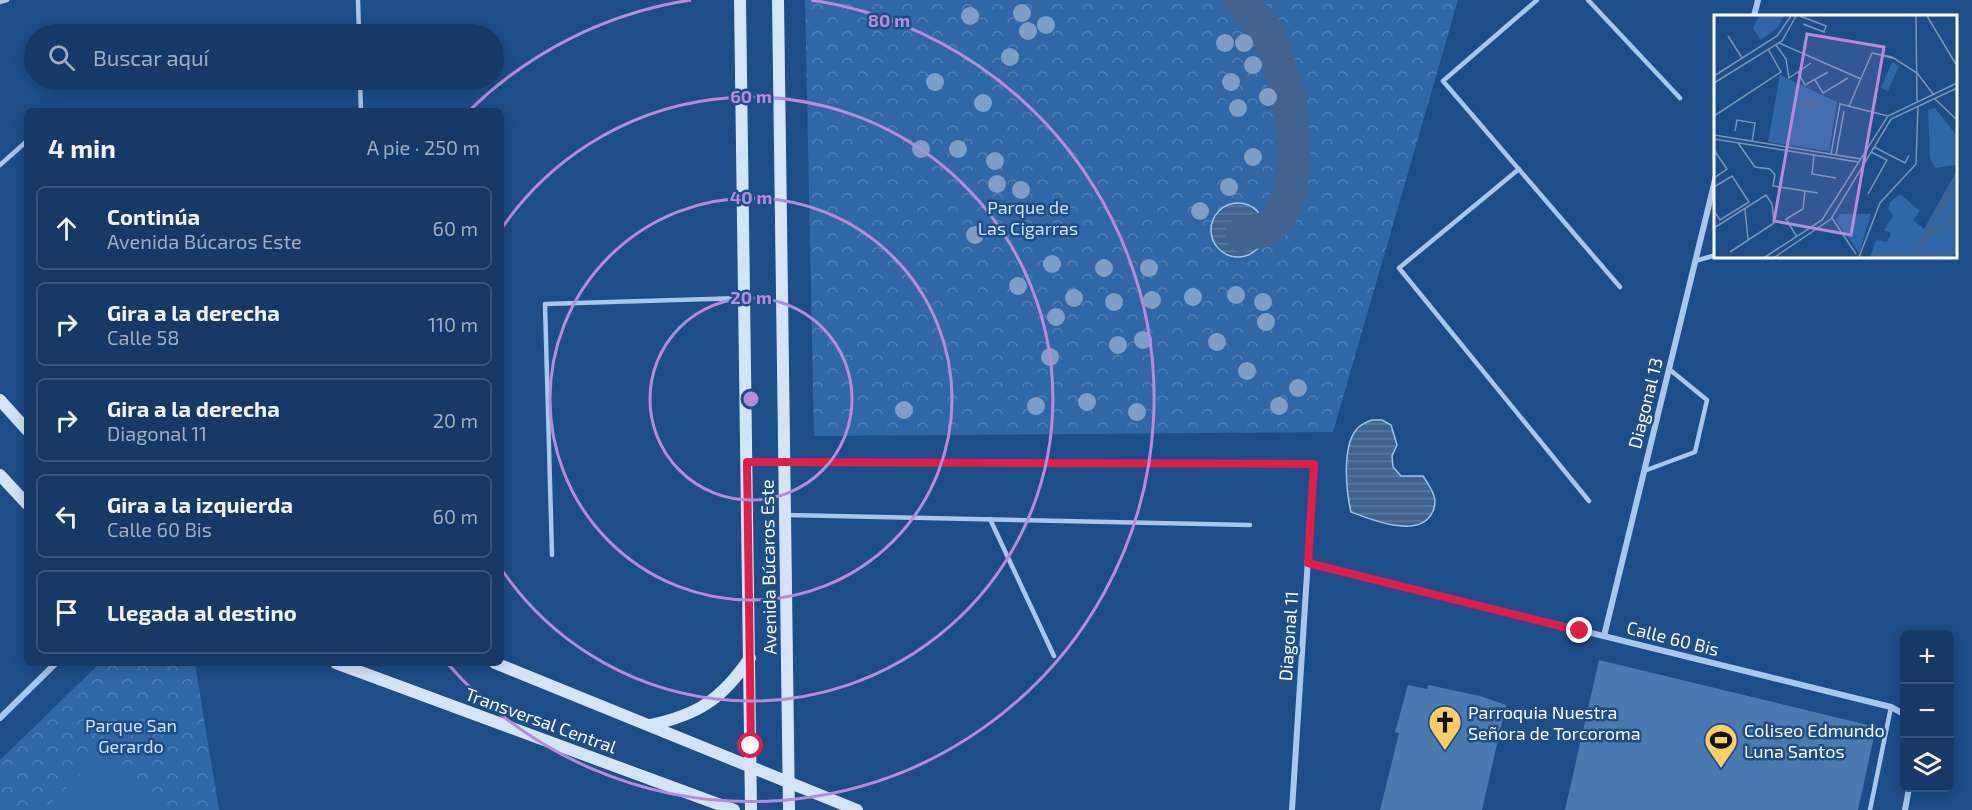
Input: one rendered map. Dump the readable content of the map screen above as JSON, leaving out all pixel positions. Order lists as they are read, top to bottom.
{
  "streets": {
    "street": [
      "Diagonal 13",
      "Avenida Búcaros Este",
      "Diagonal 11",
      "Calle 60 Bis",
      "Transversal Central"
    ]
  },
  "crossings": [
    ["Diagonal 13", "Calle 60 Bis"],
    ["Avenida Búcaros Este", "Diagonal 11"],
    ["Avenida Búcaros Este", "Transversal Central"],
    ["Diagonal 11", "Calle 60 Bis"]
  ],
  "parks": ["Parque de Las Cigarras", "Parque San Gerardo"],
  "places": {
    "church": ["Parroquia Nuestra Señora de Torcoroma"],
    "sports": ["Coliseo Edmundo Luna Santos"]
  },
  "page": {
    "search": "Buscar aquí",
    "heading": ["4 min", "A pie · 250 m"],
    "list": [
      ["Continúa", "Avenida Búcaros Este", "60 m"],
      ["Gira a la derecha", "Calle 58", "110 m"],
      ["Gira a la derecha", "Diagonal 11", "20 m"],
      ["Gira a la izquierda", "Calle 60 Bis", "60 m"],
      "Llegada al destino"
    ],
    "map_buttons": ["+", "−"]
  },
  "rings": [
    "80 m",
    "60 m",
    "40 m",
    "20 m"
  ]
}
